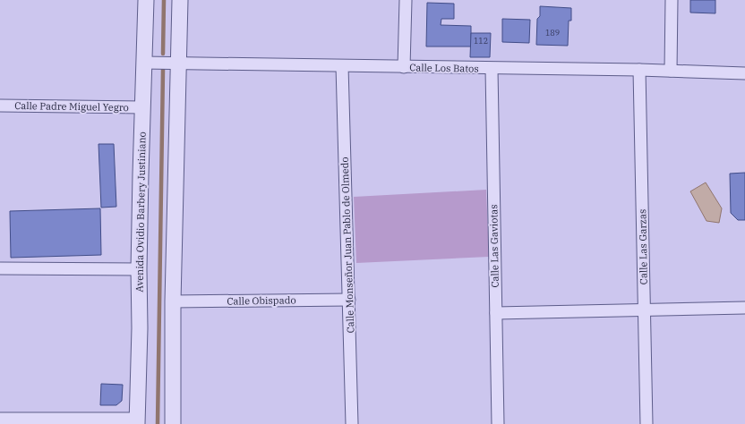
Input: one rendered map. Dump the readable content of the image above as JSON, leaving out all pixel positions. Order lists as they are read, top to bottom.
{
  "streets": {
    "street": [
      "Calle Los Batos",
      "Calle Padre Miguel Yegro",
      "Avenida Ovidio Barbery Justiniano",
      "Calle Monseñor Juan Pablo de Olmedo",
      "Calle Las Gaviotas",
      "Calle Las Garzas",
      "Calle Obispado"
    ]
  },
  "crossings": [
    ["Calle Los Batos", "Avenida Ovidio Barbery Justiniano"],
    ["Calle Los Batos", "Calle Monseñor Juan Pablo de Olmedo"],
    ["Calle Los Batos", "Calle Las Gaviotas"],
    ["Calle Los Batos", "Calle Las Garzas"],
    ["Calle Padre Miguel Yegro", "Avenida Ovidio Barbery Justiniano"],
    ["Calle Monseñor Juan Pablo de Olmedo", "Calle Obispado"]
  ],
  "house_numbers": ["189", "112"]
}
